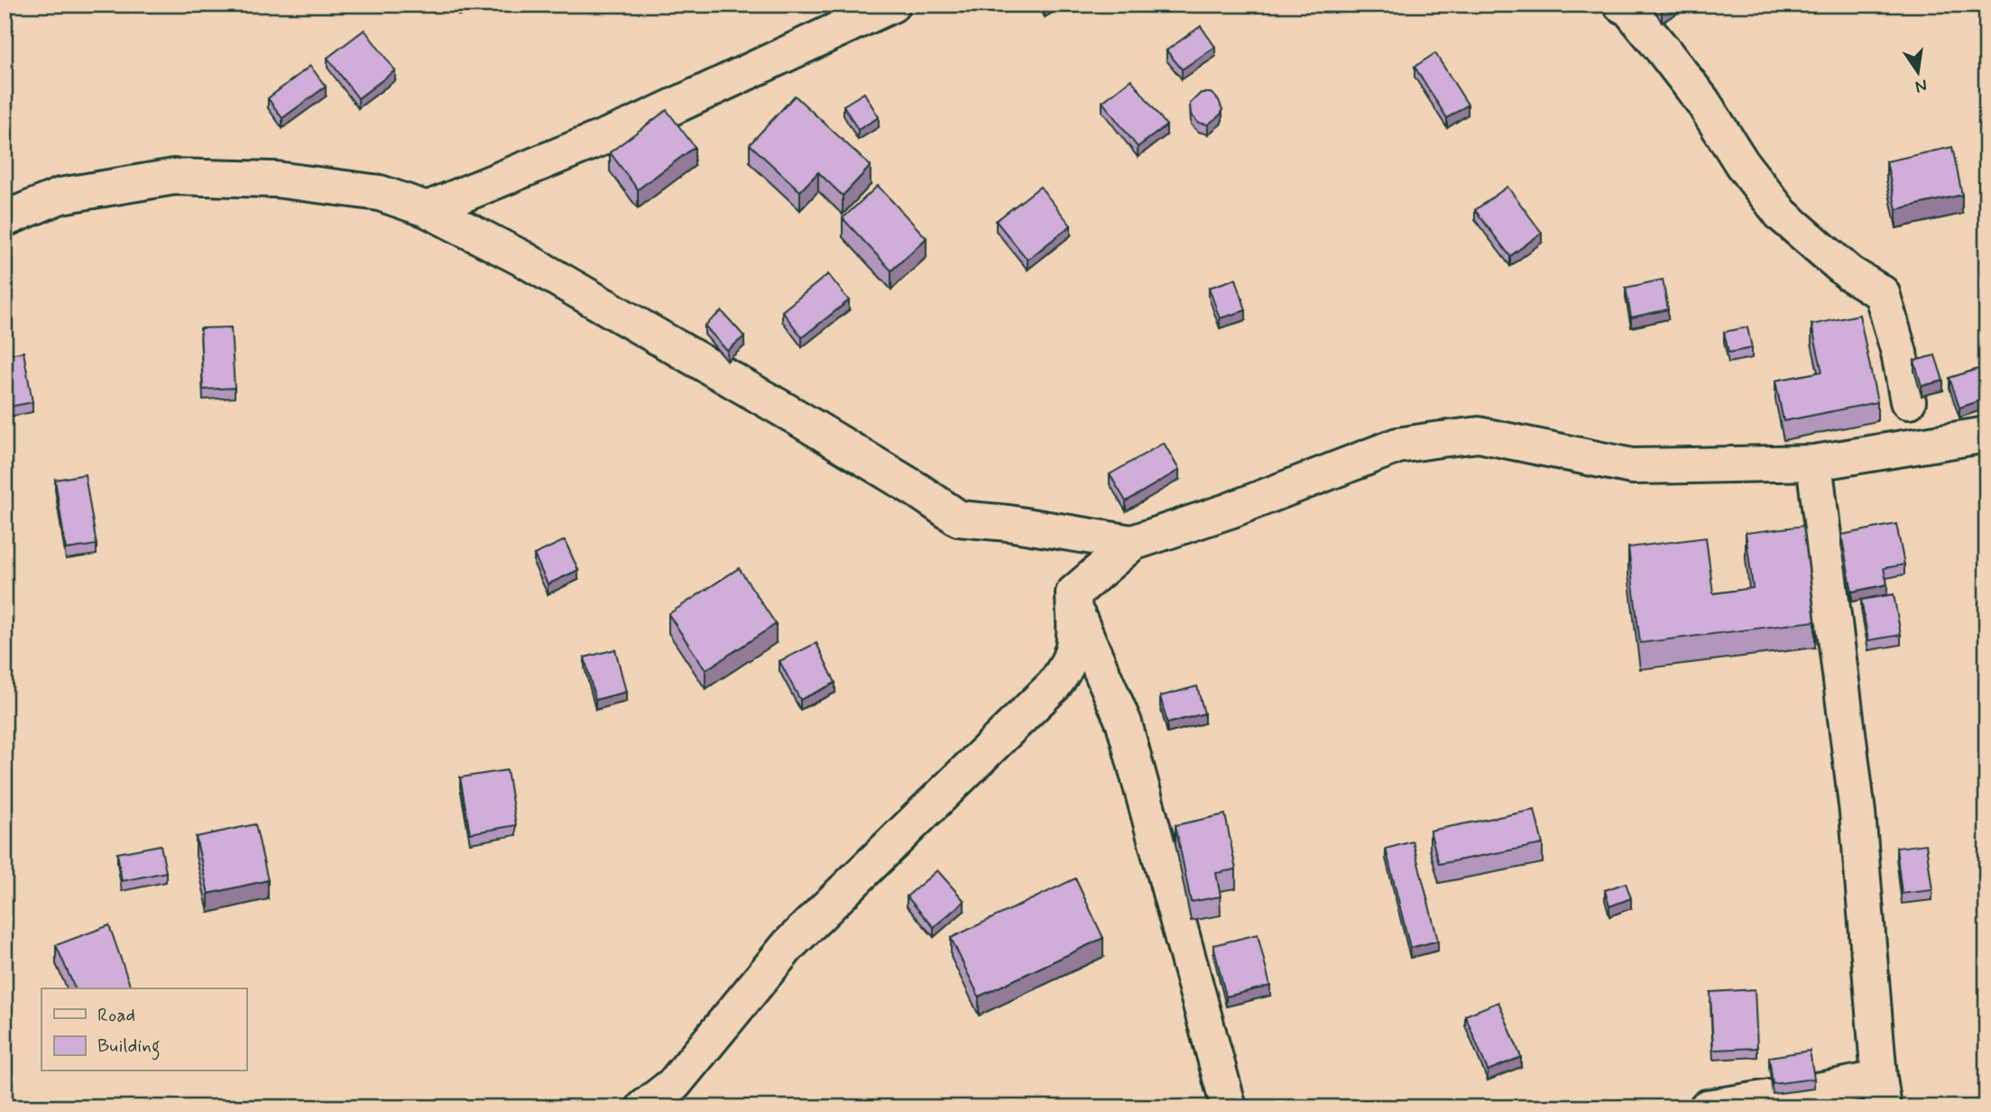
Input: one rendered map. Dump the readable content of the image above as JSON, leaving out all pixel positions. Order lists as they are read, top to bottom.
{
  "legend": ["Road", "Building"],
  "north": "bottom"
}
